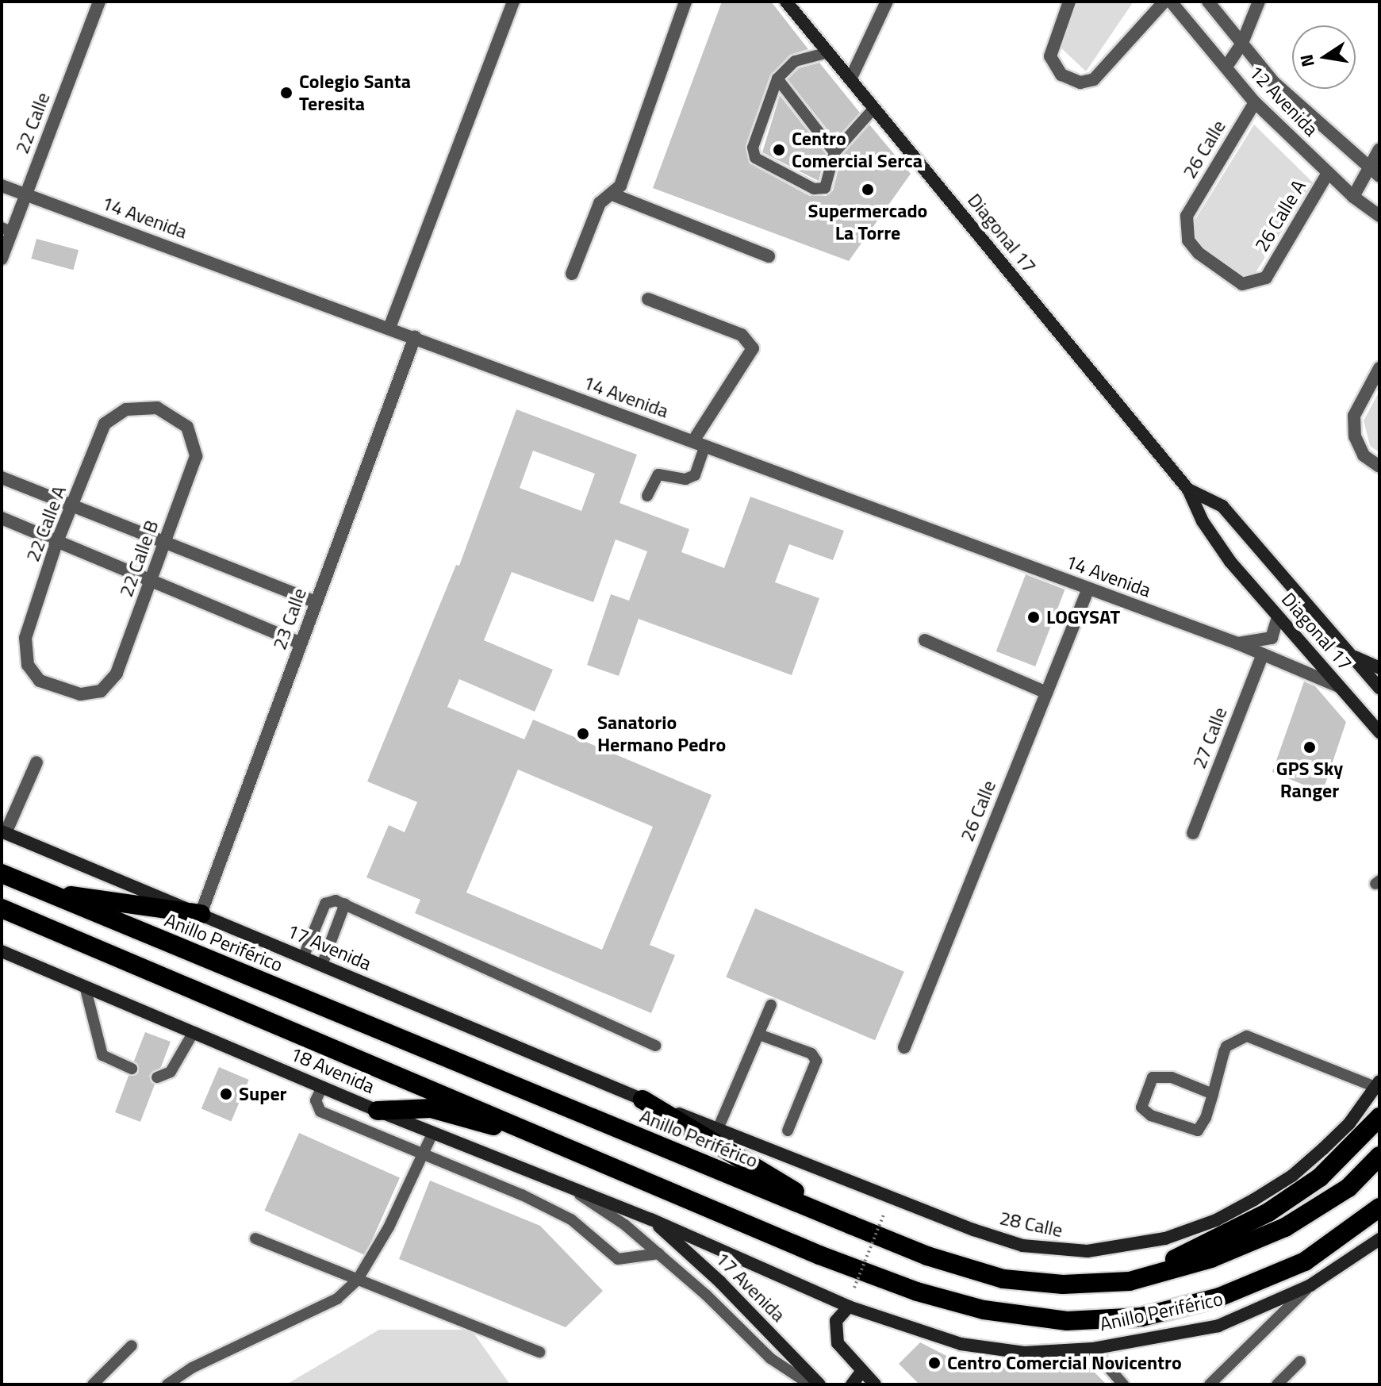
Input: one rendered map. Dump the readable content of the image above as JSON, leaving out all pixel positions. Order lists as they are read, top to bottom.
{
  "streets": {
    "highway": ["Anillo Periférico"],
    "street": [
      "12 Avenida",
      "22 Calle",
      "26 Calle",
      "26 Calle A",
      "14 Avenida",
      "Diagonal 17",
      "22 Calle A",
      "22 Calle B",
      "23 Calle",
      "27 Calle",
      "17 Avenida",
      "18 Avenida",
      "28 Calle"
    ]
  },
  "crossings": [
    ["12 Avenida", "26 Calle"],
    ["12 Avenida", "26 Calle A"],
    ["22 Calle", "14 Avenida"],
    ["26 Calle", "26 Calle A"],
    ["26 Calle", "14 Avenida"],
    ["14 Avenida", "Diagonal 17"],
    ["14 Avenida", "23 Calle"],
    ["14 Avenida", "27 Calle"],
    ["22 Calle A", "22 Calle B"],
    ["23 Calle", "17 Avenida"],
    ["Anillo Periférico", "17 Avenida"],
    ["Anillo Periférico", "18 Avenida"],
    ["17 Avenida", "18 Avenida"],
    ["17 Avenida", "28 Calle"]
  ],
  "places": [
    "Colegio Santa Teresita",
    "Centro Comercial Serca",
    "Supermercado La Torre",
    "LOGYSAT",
    "Sanatorio Hermano Pedro",
    "GPS Sky Ranger",
    "Super",
    "Centro Comercial Novicentro"
  ],
  "north": "left"
}
